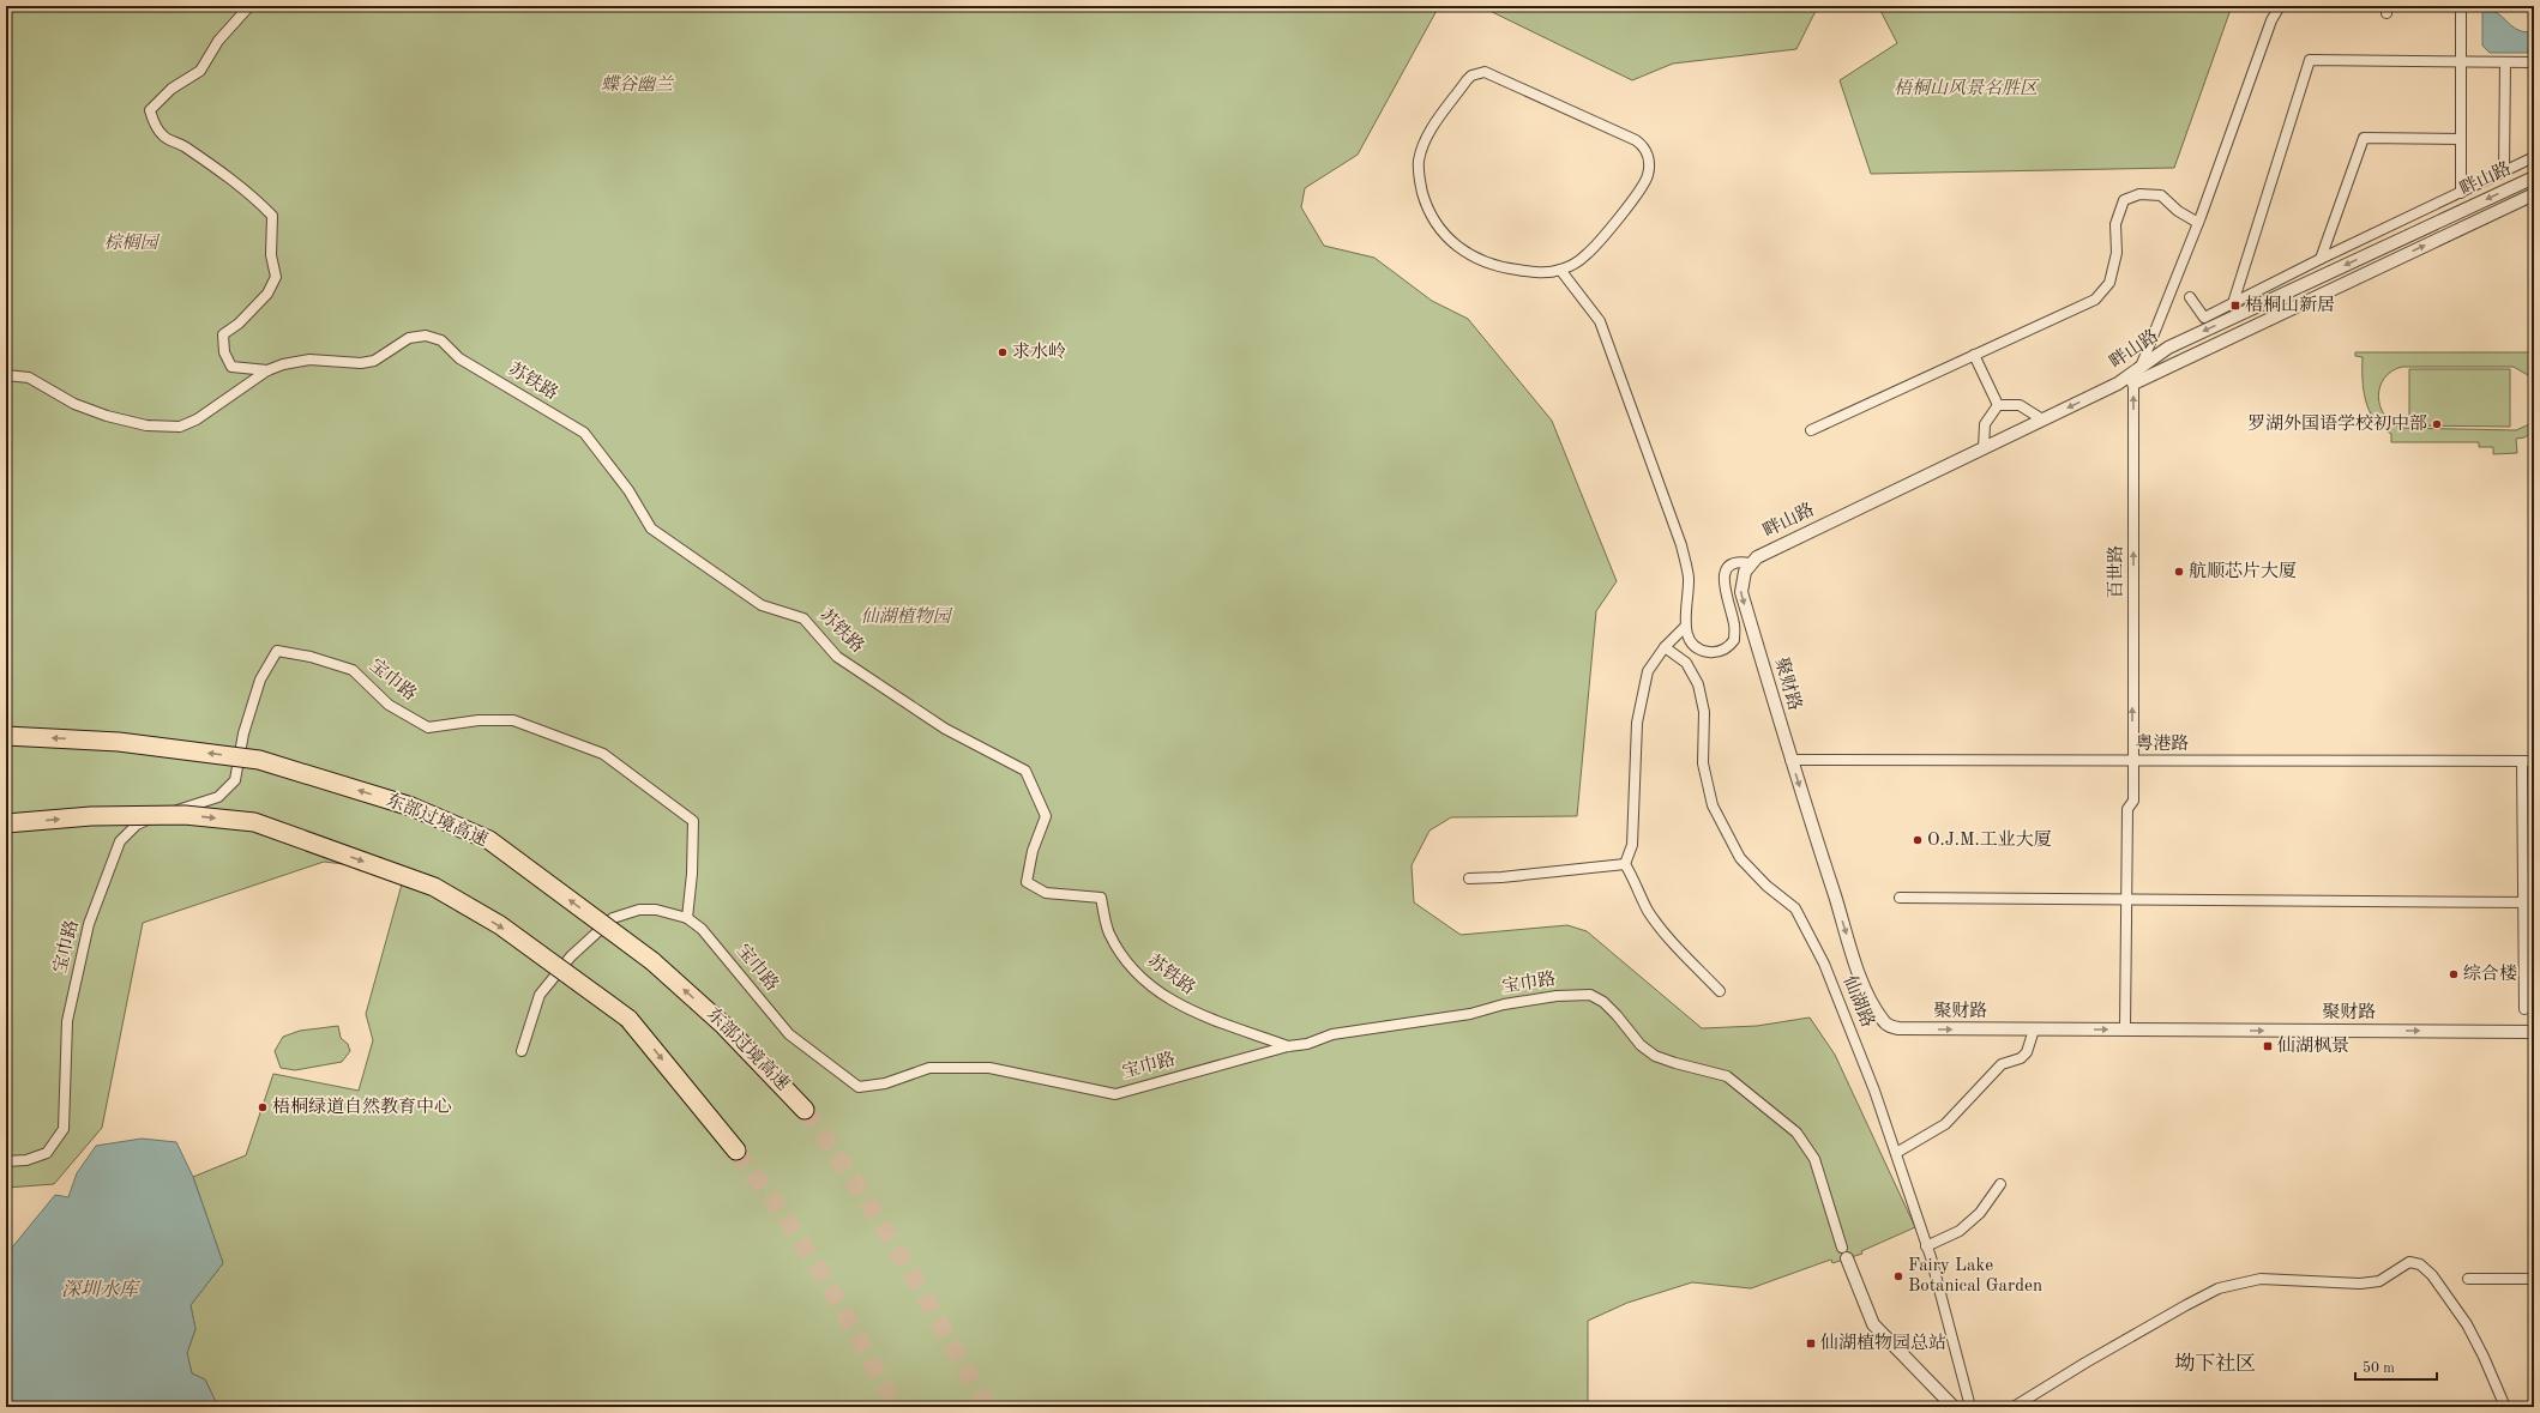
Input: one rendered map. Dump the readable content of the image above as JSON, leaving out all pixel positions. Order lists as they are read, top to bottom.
{
  "streets": {
    "highway": ["东部过境高速"],
    "street": [
      "畔山路",
      "苏铁路",
      "百世路",
      "宝巾路",
      "聚财路",
      "粤港路",
      "仙湖路"
    ]
  },
  "crossings": [
    ["畔山路", "百世路"],
    ["畔山路", "聚财路"],
    ["苏铁路", "宝巾路"],
    ["百世路", "聚财路"],
    ["百世路", "粤港路"],
    ["聚财路", "粤港路"]
  ],
  "one_way": ["百世路", "聚财路"],
  "districts": ["坳下社区"],
  "water": ["深圳水库"],
  "parks": [
    "蝶谷幽兰",
    "梧桐山风景名胜区",
    "棕榈园",
    "仙湖植物园"
  ],
  "places": {
    "transit": ["梧桐山新居", "仙湖枫景", "仙湖植物园总站"],
    "other": [
      "求水岭",
      "罗湖外国语学校初中部",
      "航顺芯片大厦",
      "O.J.M.工业大厦",
      "综合楼",
      "梧桐绿道自然教育中心",
      "Fairy Lake Botanical Garden"
    ]
  },
  "scale_bar": "50 m"
}
